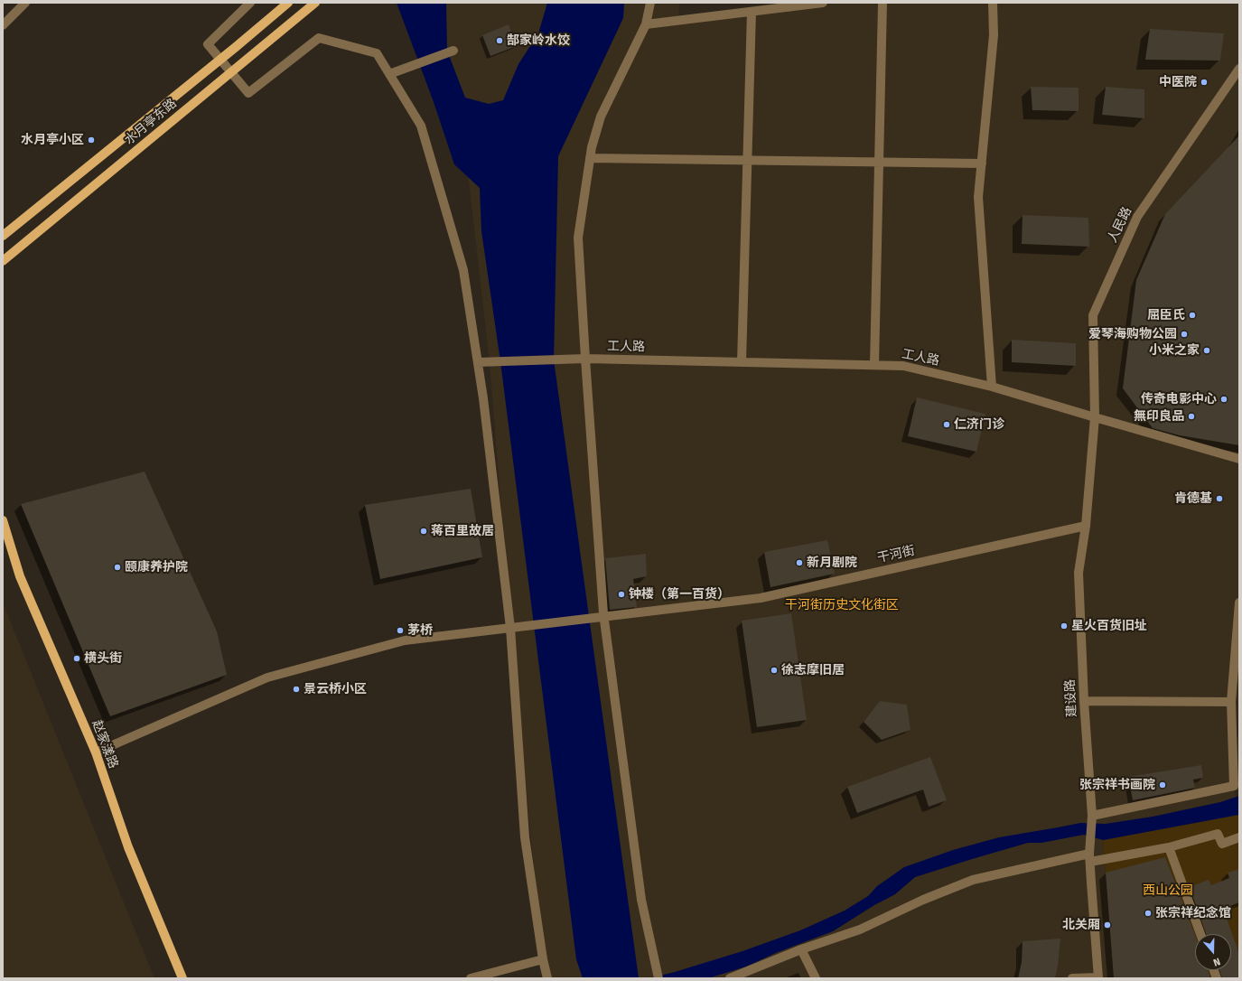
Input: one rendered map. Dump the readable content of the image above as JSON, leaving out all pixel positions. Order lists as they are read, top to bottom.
{
  "streets": {
    "main road": ["水月亭东路", "赵家漾路"],
    "street": [
      "人民路",
      "工人路",
      "干河街",
      "建设路"
    ]
  },
  "crossings": [
    ["人民路", "工人路"],
    ["人民路", "建设路"],
    ["工人路", "建设路"],
    ["干河街", "建设路"],
    ["干河街", "赵家漾路"]
  ],
  "parks": ["干河街历史文化街区", "西山公园"],
  "places": [
    "郜家岭水饺",
    "中医院",
    "水月亭小区",
    "屈臣氏",
    "爱琴海购物公园",
    "小米之家",
    "传奇电影中心",
    "無印良品",
    "仁济门诊",
    "肯德基",
    "蒋百里故居",
    "新月剧院",
    "颐康养护院",
    "钟楼（第一百货）",
    "星火百货旧址",
    "茅桥",
    "横头街",
    "徐志摩旧居",
    "景云桥小区",
    "张宗祥书画院",
    "张宗祥纪念馆",
    "北关厢"
  ],
  "north": "bottom"
}
